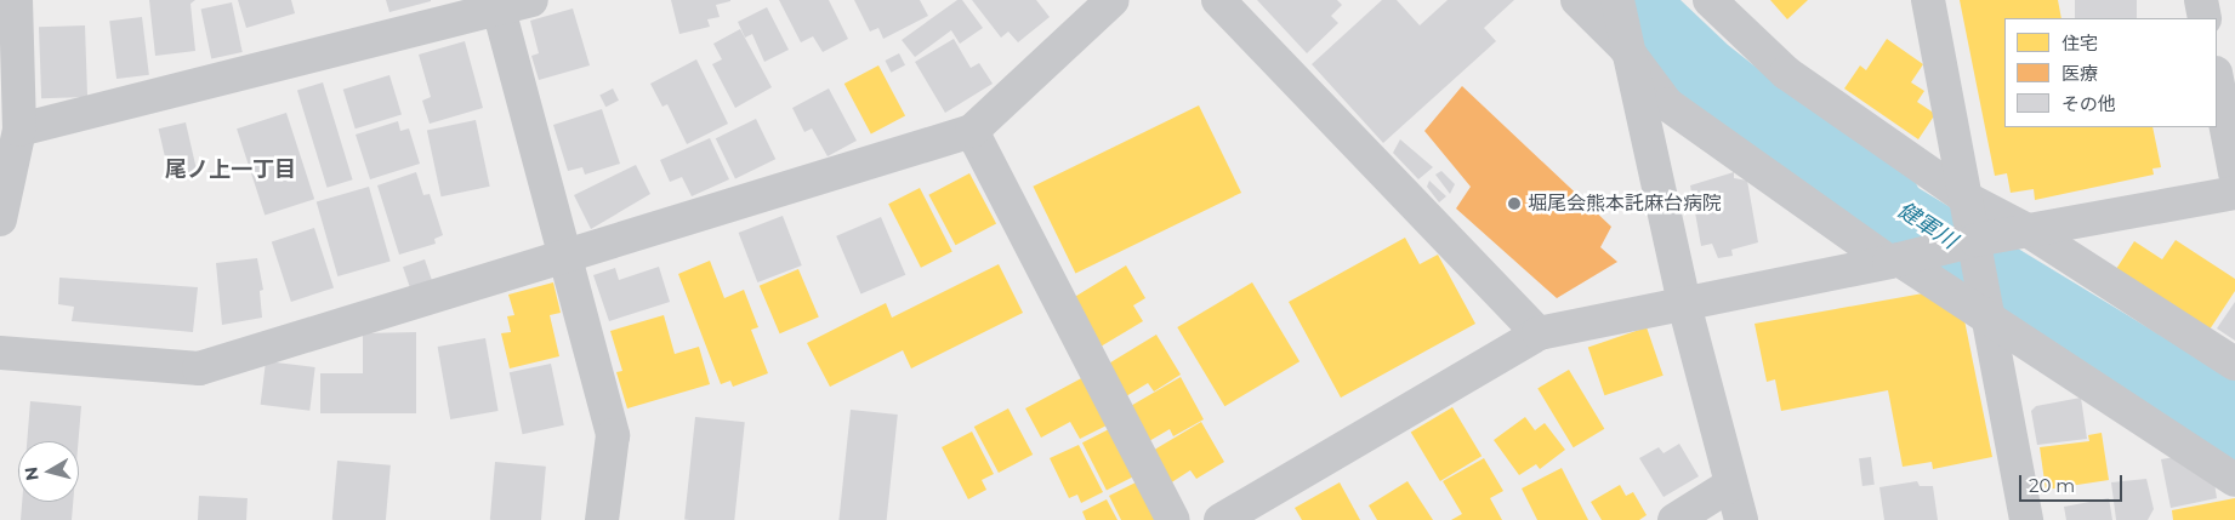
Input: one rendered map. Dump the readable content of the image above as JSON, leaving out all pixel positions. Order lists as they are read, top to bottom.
{
  "districts": ["尾ノ上一丁目"],
  "water": ["健軍川"],
  "places": ["堀尾会熊本託麻台病院"],
  "legend": ["住宅", "医療", "その他"],
  "scale_bar": "20 m",
  "north": "left"
}
